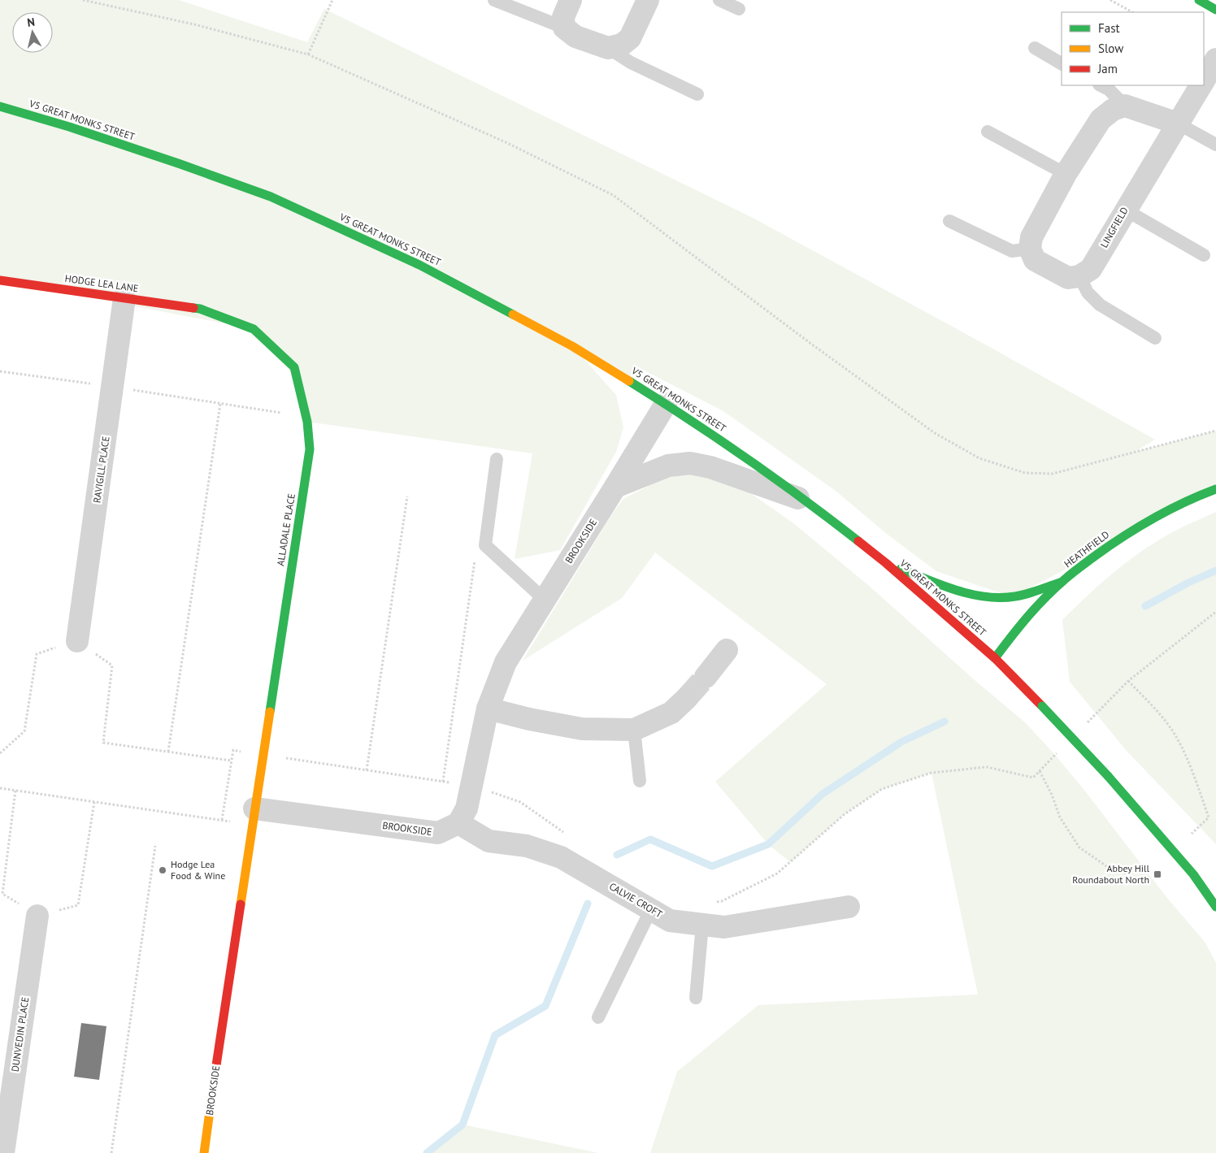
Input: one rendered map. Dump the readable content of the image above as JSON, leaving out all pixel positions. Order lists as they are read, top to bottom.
{
  "streets": {
    "street": [
      "V5 GREAT MONKS STREET",
      "LINGFIELD",
      "HODGE LEA LANE",
      "RAVIGILL PLACE",
      "ALLADALE PLACE",
      "BROOKSIDE",
      "HEATHFIELD",
      "CALVIE CROFT",
      "DUNVEDIN PLACE"
    ]
  },
  "crossings": [
    ["V5 GREAT MONKS STREET", "BROOKSIDE"],
    ["V5 GREAT MONKS STREET", "HEATHFIELD"],
    ["HODGE LEA LANE", "RAVIGILL PLACE"],
    ["HODGE LEA LANE", "ALLADALE PLACE"],
    ["ALLADALE PLACE", "BROOKSIDE"],
    ["BROOKSIDE", "CALVIE CROFT"]
  ],
  "places": {
    "other": ["Hodge Lea Food & Wine"],
    "transit": ["Abbey Hill Roundabout North"]
  },
  "legend": ["Fast", "Slow", "Jam"],
  "north": "top"
}
